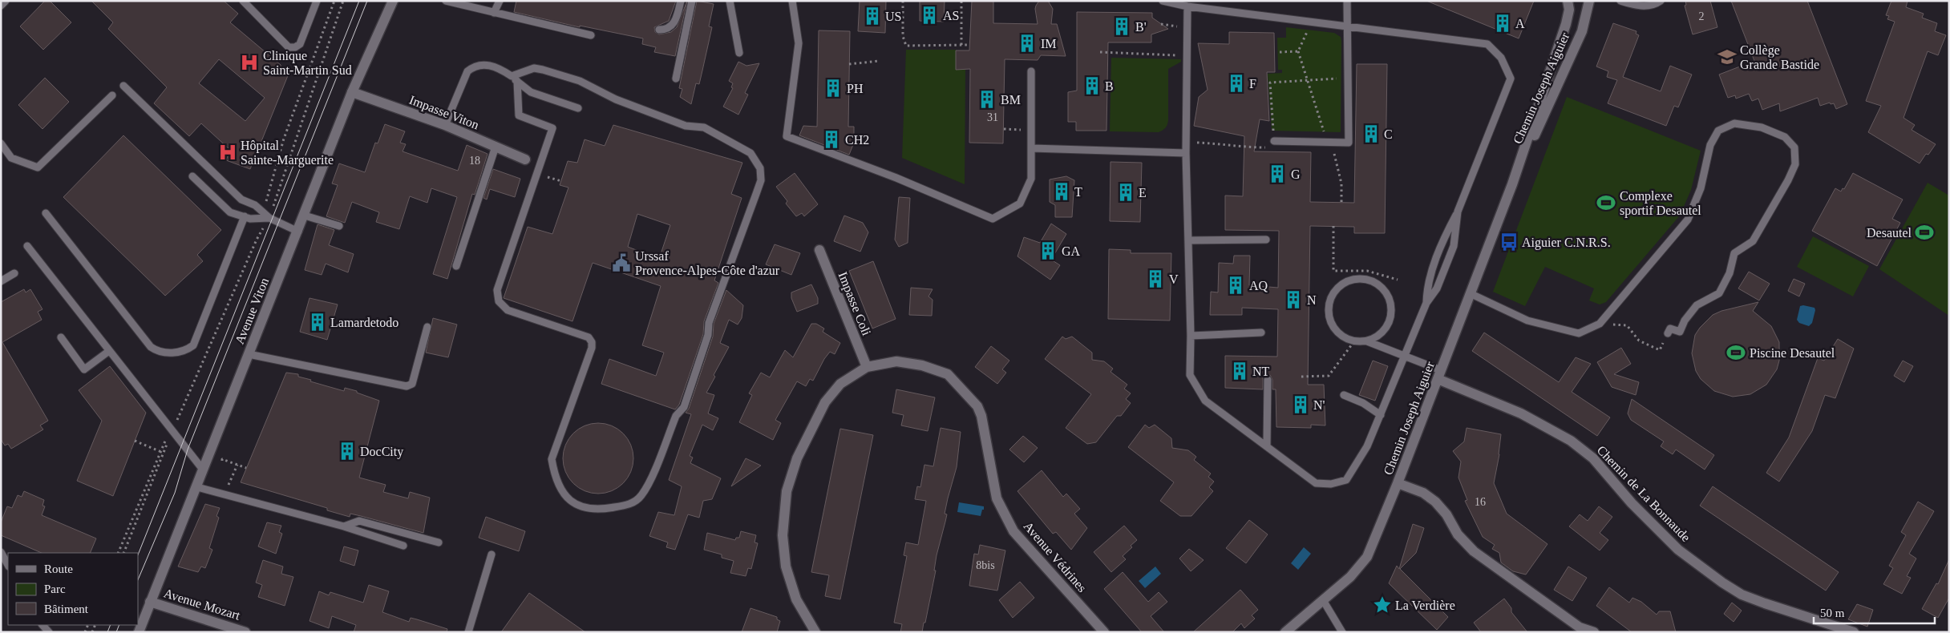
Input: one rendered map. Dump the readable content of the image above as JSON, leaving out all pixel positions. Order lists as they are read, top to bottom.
{
  "streets": {
    "street": [
      "Chemin Joseph Aiguier",
      "Impasse Viton",
      "Impasse Coli",
      "Avenue Viton",
      "Chemin de La Bonnaude",
      "Avenue Védrines",
      "Avenue Mozart"
    ]
  },
  "crossings": [
    ["Chemin Joseph Aiguier", "Chemin de La Bonnaude"],
    ["Impasse Viton", "Avenue Viton"],
    ["Impasse Coli", "Avenue Védrines"],
    ["Avenue Viton", "Avenue Mozart"]
  ],
  "places": {
    "building": [
      "AS",
      "US",
      "A",
      "B'",
      "IM",
      "F",
      "B",
      "PH",
      "BM",
      "C",
      "CH2",
      "G",
      "T",
      "E",
      "GA",
      "V",
      "AQ",
      "N",
      "Lamardetodo",
      "NT",
      "N'",
      "DocCity"
    ],
    "school or university": ["Collège Grande Bastide"],
    "hospital": ["Clinique Saint-Martin Sud", "Hôpital Sainte-Marguerite"],
    "sports": ["Complexe sportif Desautel", "Desautel", "Piscine Desautel"],
    "bus stop": ["Aiguier C.N.R.S."],
    "public building": ["Urssaf Provence-Alpes-Côte d'azur"],
    "place": ["La Verdière"]
  },
  "house_numbers": [
    "2",
    "31",
    "18",
    "16",
    "8bis"
  ],
  "legend": ["Route", "Parc", "Bâtiment"],
  "scale_bar": "50 m"
}
